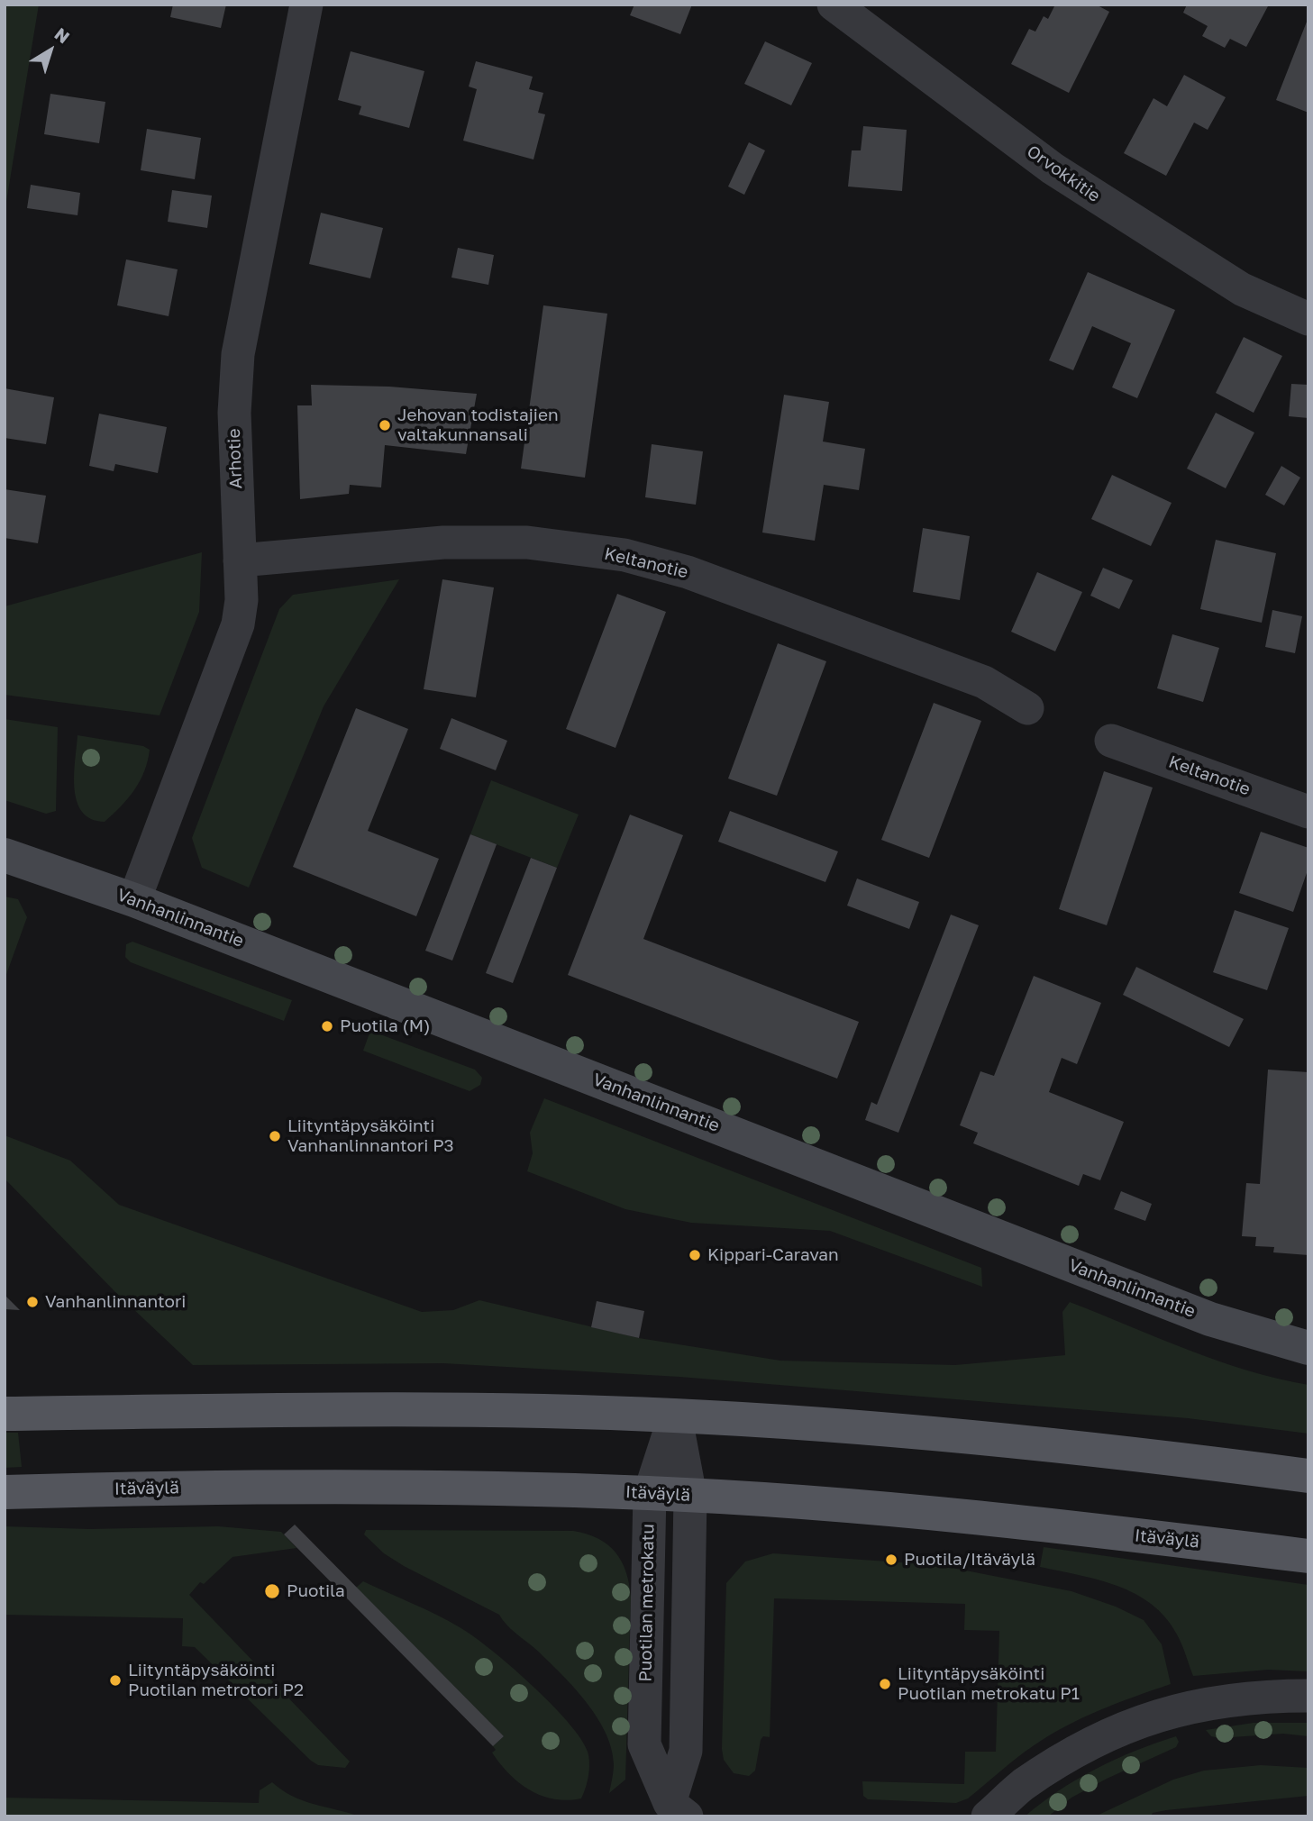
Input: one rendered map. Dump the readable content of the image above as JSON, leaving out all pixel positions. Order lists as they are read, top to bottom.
{
  "streets": {
    "main road": ["Vanhanlinnantie", "Itäväylä"],
    "street": [
      "Orvokkitie",
      "Arhotie",
      "Keltanotie",
      "Puotilan metrokatu"
    ]
  },
  "crossings": [
    ["Arhotie", "Keltanotie"],
    ["Arhotie", "Vanhanlinnantie"],
    ["Itäväylä", "Puotilan metrokatu"]
  ],
  "places": [
    "Jehovan todistajien valtakunnansali",
    "Puotila (M)",
    "Liityntäpysäköinti Vanhanlinnantori P3",
    "Kippari-Caravan",
    "Vanhanlinnantori",
    "Puotila/Itäväylä",
    "Puotila",
    "Liityntäpysäköinti Puotilan metrotori P2",
    "Liityntäpysäköinti Puotilan metrokatu P1"
  ],
  "north": "top right"
}
